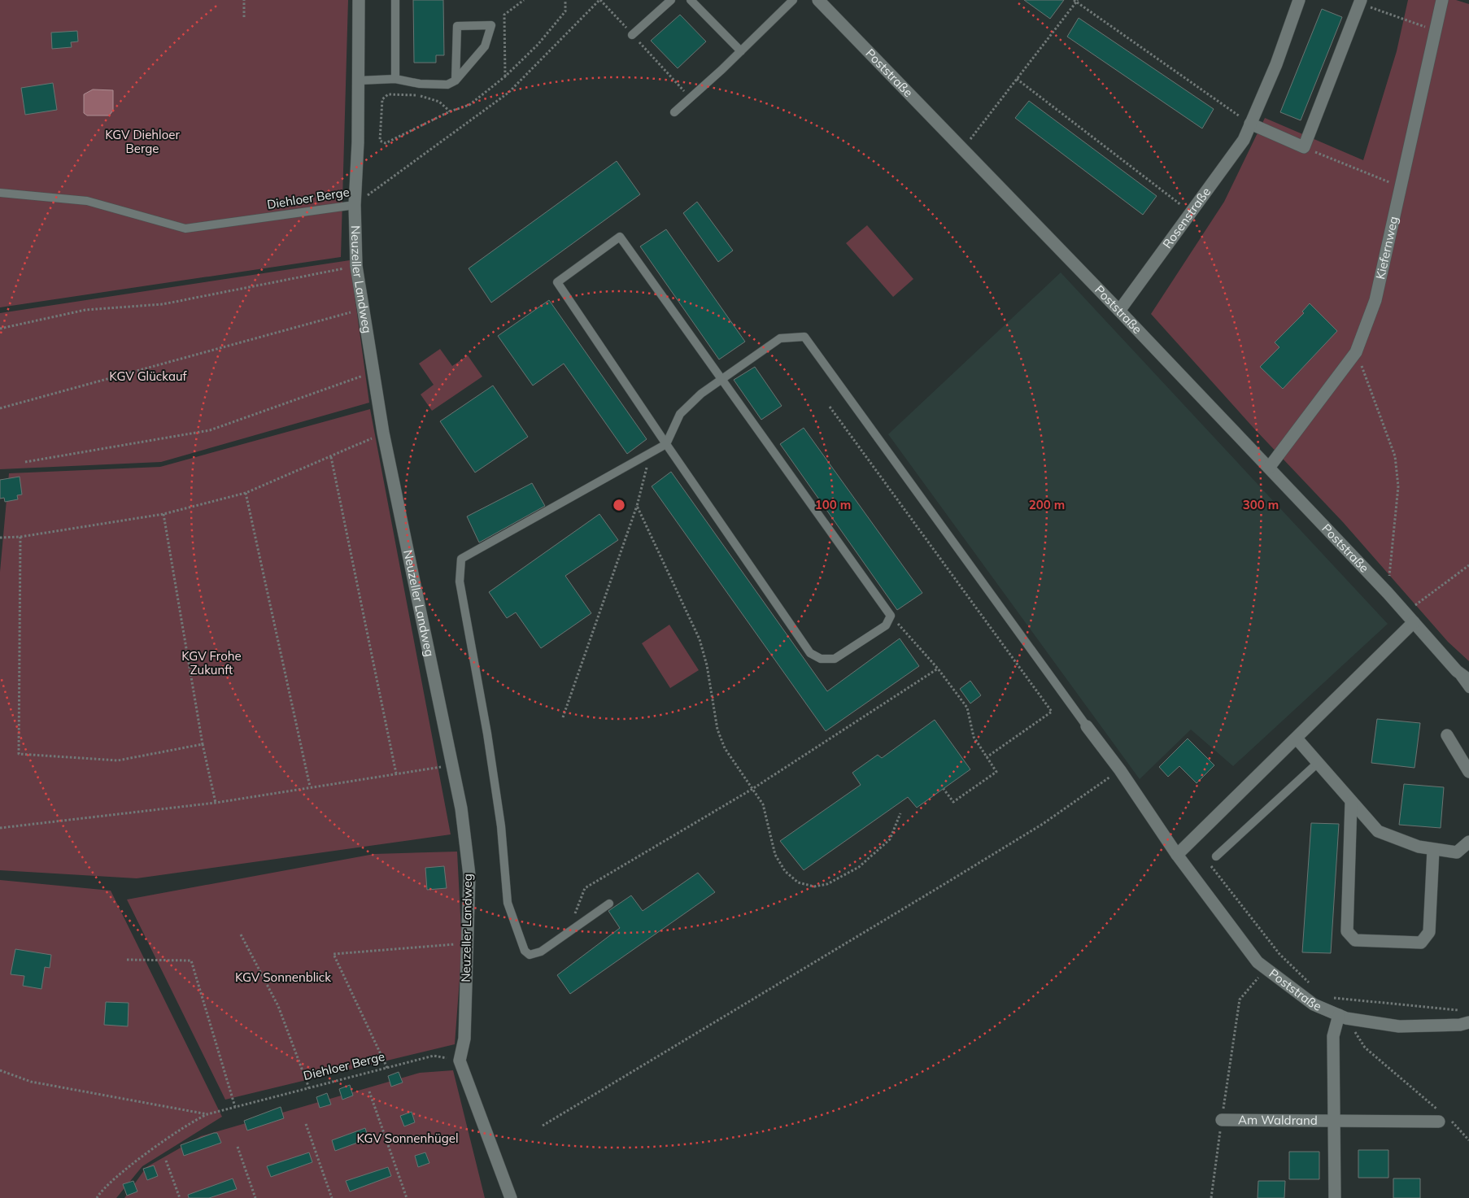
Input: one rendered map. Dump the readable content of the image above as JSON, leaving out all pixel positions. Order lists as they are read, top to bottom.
{
  "streets": {
    "street": [
      "Poststraße",
      "Rosenstraße",
      "Kiefernweg",
      "Neuzeller Landweg",
      "Am Waldrand"
    ],
    "lane": ["Diehloer Berge"]
  },
  "crossings": [
    ["Poststraße", "Rosenstraße"],
    ["Poststraße", "Kiefernweg"],
    ["Poststraße", "Am Waldrand"],
    ["Diehloer Berge", "Neuzeller Landweg"]
  ],
  "parks": [
    "KGV Diehloer Berge",
    "KGV Glückauf",
    "KGV Frohe Zukunft",
    "KGV Sonnenblick",
    "KGV Sonnenhügel"
  ],
  "rings": ["100 m", "200 m", "300 m"]
}
